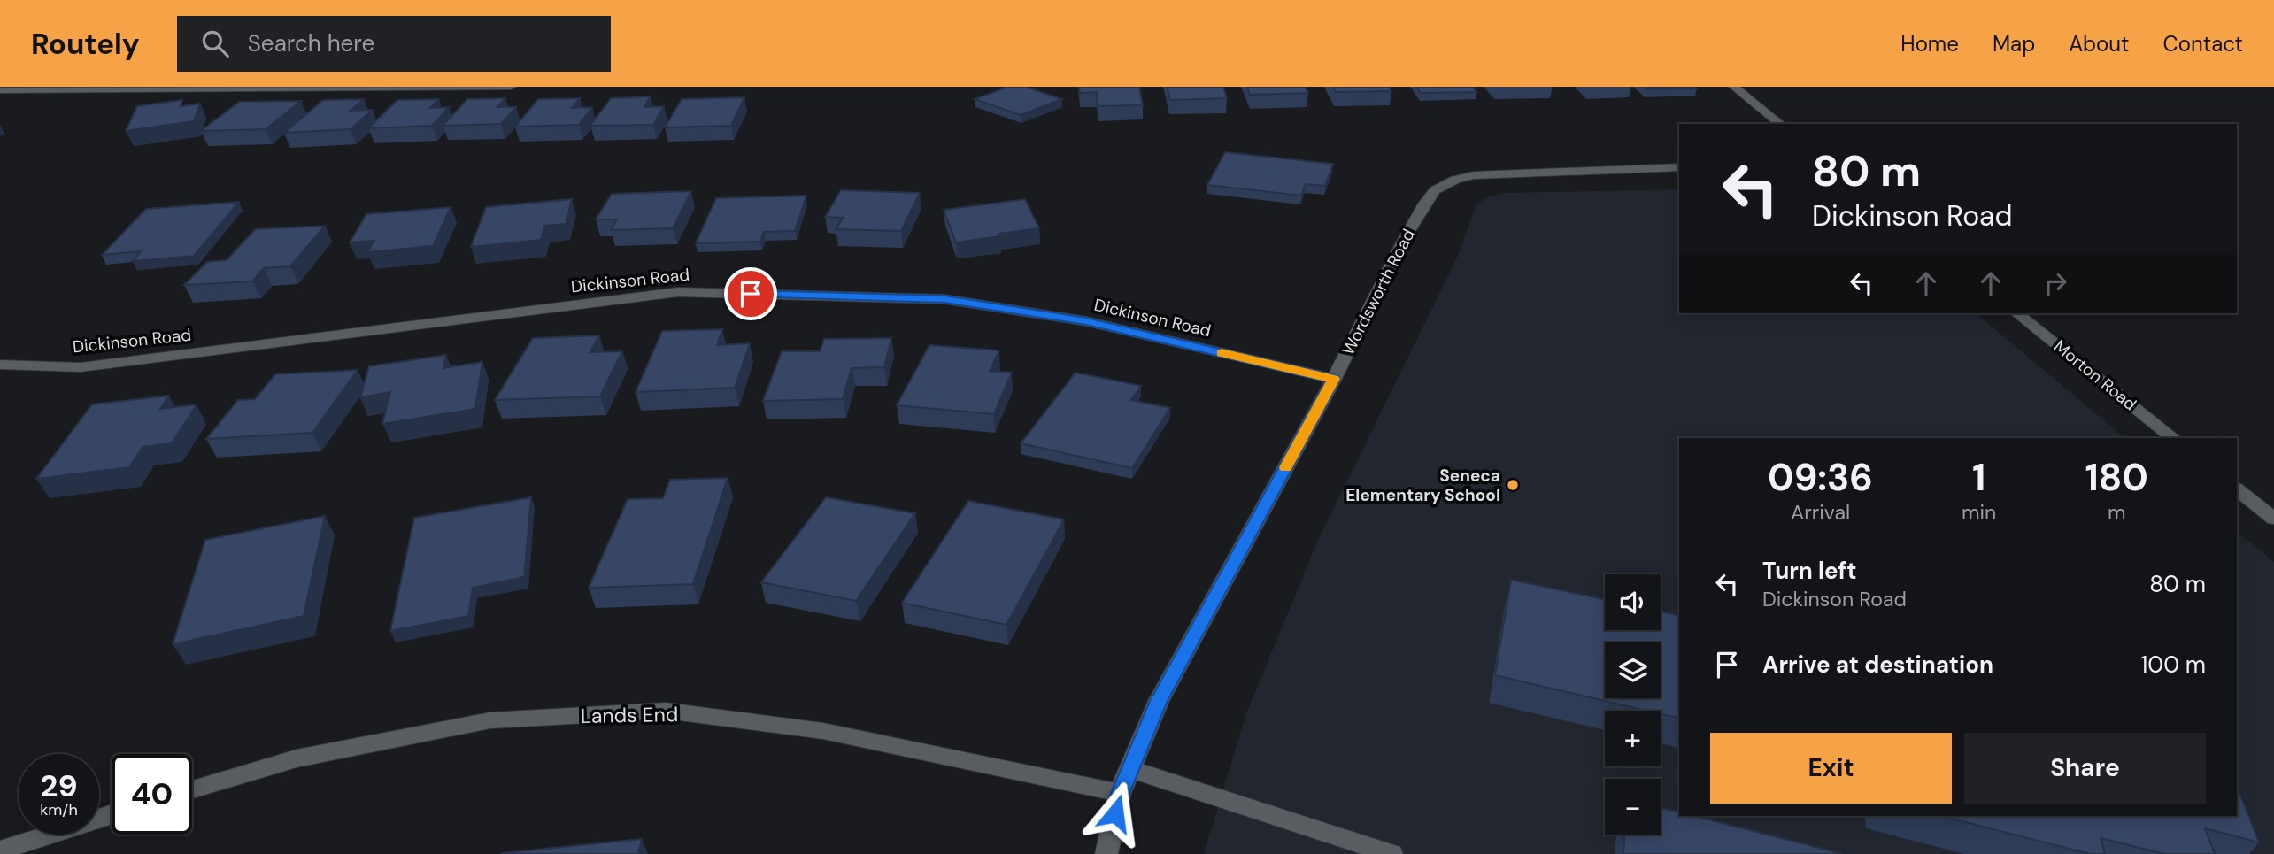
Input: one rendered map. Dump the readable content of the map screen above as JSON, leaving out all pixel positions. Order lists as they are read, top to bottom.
{
  "streets": {
    "street": [
      "Dickinson Road",
      "Wordsworth Road",
      "Morton Road",
      "Lands End"
    ]
  },
  "crossings": [
    ["Dickinson Road", "Wordsworth Road"],
    ["Wordsworth Road", "Lands End"]
  ],
  "places": ["Seneca Elementary School"],
  "page": {
    "header": "Routely",
    "search": "Search here",
    "nav": [
      "Home",
      "Map",
      "About",
      "Contact"
    ],
    "turn": ["80 m", "Dickinson Road"],
    "eta": [
      "09:36",
      "Arrival",
      "1",
      "min",
      "180",
      "m"
    ],
    "list": [
      {
        "name": "Turn left",
        "note": "Dickinson Road",
        "value": "80 m"
      },
      {
        "name": "Arrive at destination",
        "value": "100 m"
      }
    ],
    "map_buttons": ["+", "−"],
    "buttons": ["Exit", "Share"],
    "speed": "29 km/h",
    "limit": "40"
  }
}
